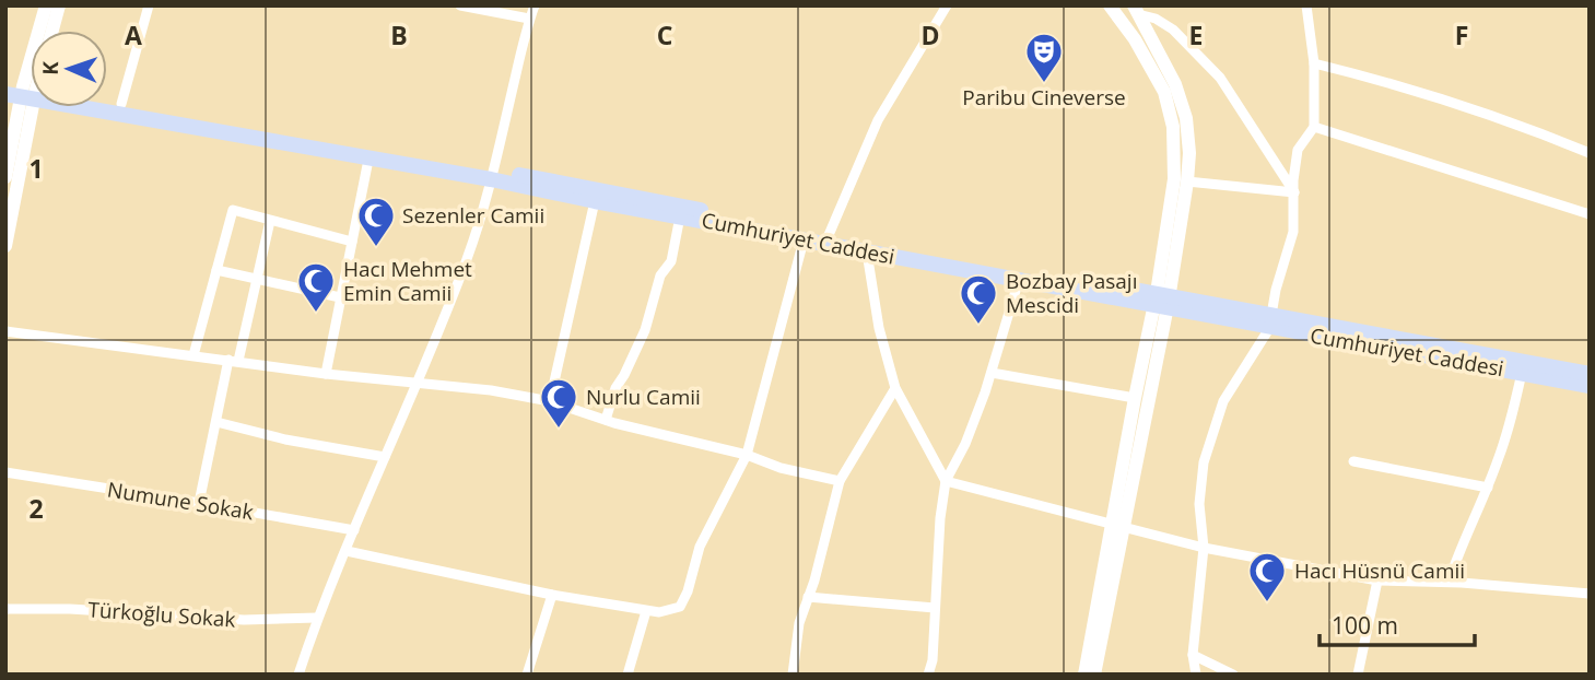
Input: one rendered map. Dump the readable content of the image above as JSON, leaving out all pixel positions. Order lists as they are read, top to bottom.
{
  "streets": {
    "main road": ["Cumhuriyet Caddesi"],
    "street": ["Numune Sokak", "Türkoğlu Sokak"]
  },
  "places": {
    "theatre": ["Paribu Cineverse"],
    "mosque": [
      "Sezenler Camii",
      "Hacı Mehmet Emin Camii",
      "Bozbay Pasajı Mescidi",
      "Nurlu Camii",
      "Hacı Hüsnü Camii"
    ]
  },
  "scale_bar": "100 m",
  "north": "left",
  "grid": {
    "columns": [
      "A",
      "B",
      "C",
      "D",
      "E",
      "F"
    ],
    "rows": ["1", "2"]
  }
}
